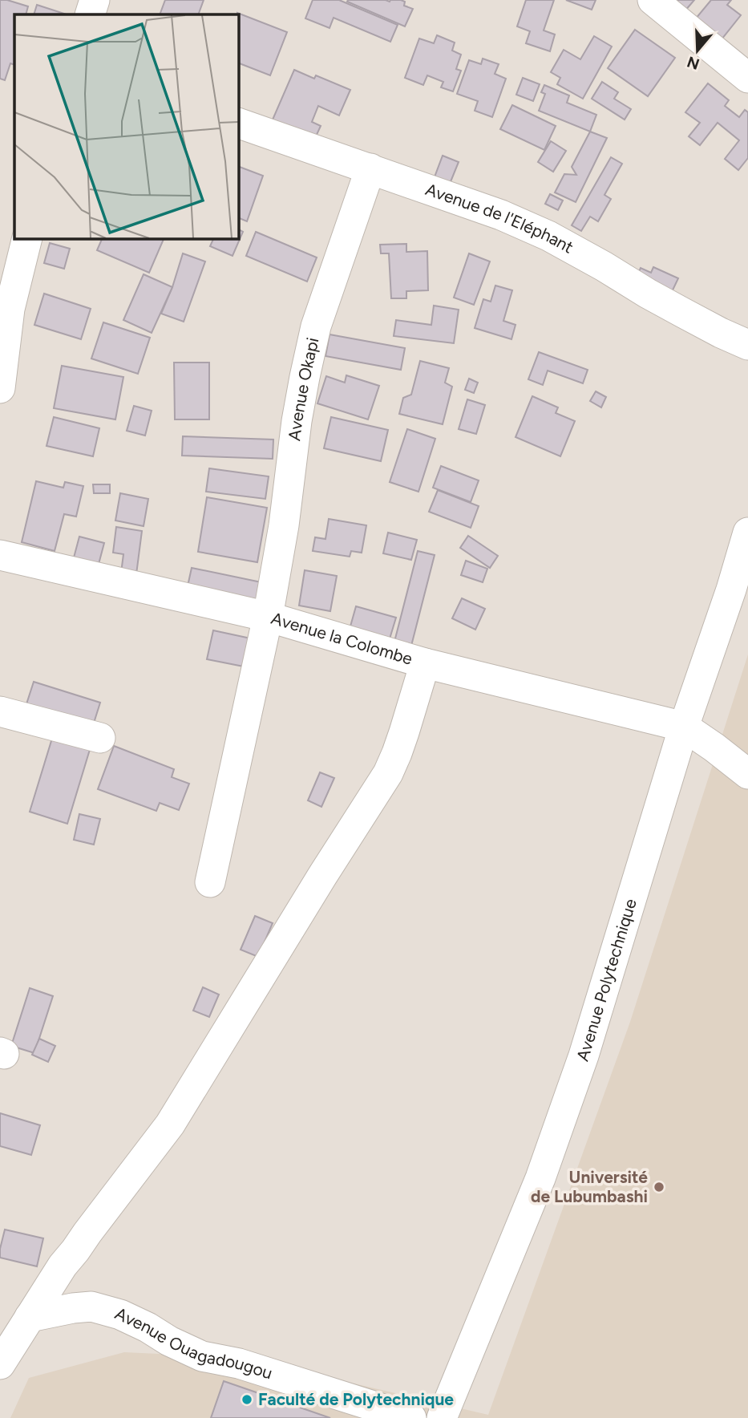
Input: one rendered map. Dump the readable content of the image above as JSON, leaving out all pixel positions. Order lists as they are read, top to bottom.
{
  "streets": {
    "street": [
      "Avenue de l'Eléphant",
      "Avenue Okapi",
      "Avenue la Colombe",
      "Avenue Polytechnique",
      "Avenue Ouagadougou"
    ]
  },
  "crossings": [
    ["Avenue de l'Eléphant", "Avenue Okapi"],
    ["Avenue Okapi", "Avenue la Colombe"],
    ["Avenue la Colombe", "Avenue Polytechnique"]
  ],
  "places": ["Université de Lubumbashi", "Faculté de Polytechnique"],
  "north": "bottom"
}
